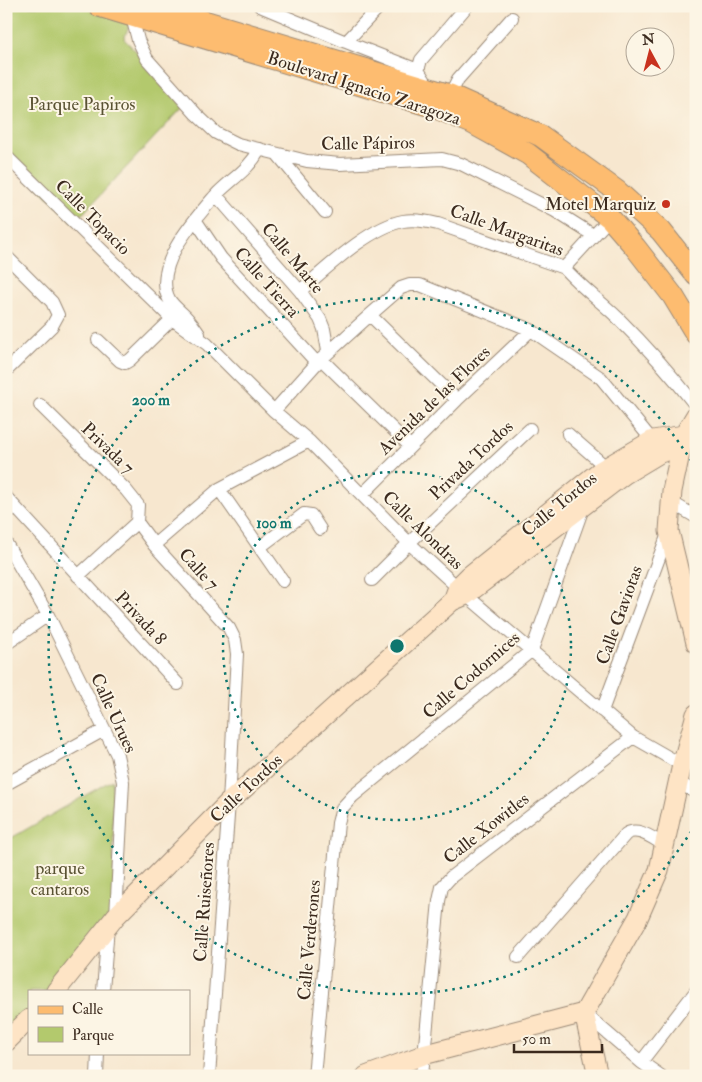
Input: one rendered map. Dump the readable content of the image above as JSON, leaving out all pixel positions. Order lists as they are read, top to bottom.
{
  "streets": {
    "main road": ["Boulevard Ignacio Zaragoza"],
    "street": [
      "Calle Pápiros",
      "Calle Topacio",
      "Calle Margaritas",
      "Calle Marte",
      "Calle Tierra",
      "Avenida de las Flores",
      "Privada 7",
      "Privada Tordos",
      "Calle Tordos",
      "Calle Alondras",
      "Calle 7",
      "Calle Gaviotas",
      "Privada 8",
      "Calle Codornices",
      "Calle Urues",
      "Calle Xowitles",
      "Calle Ruiseñores",
      "Calle Verderones"
    ]
  },
  "crossings": [
    ["Boulevard Ignacio Zaragoza", "Calle Pápiros"],
    ["Calle Topacio", "Calle Alondras"],
    ["Calle Margaritas", "Calle Marte"],
    ["Calle Marte", "Calle Tierra"],
    ["Calle Tierra", "Avenida de las Flores"],
    ["Avenida de las Flores", "Calle Alondras"],
    ["Privada 7", "Calle 7"],
    ["Privada Tordos", "Calle Alondras"],
    ["Calle Tordos", "Calle Alondras"],
    ["Calle Tordos", "Calle Codornices"],
    ["Calle Tordos", "Calle Urues"],
    ["Calle Tordos", "Calle Ruiseñores"],
    ["Calle Alondras", "Calle Gaviotas"],
    ["Calle Alondras", "Calle Codornices"],
    ["Calle Alondras", "Calle Xowitles"],
    ["Calle 7", "Calle Ruiseñores"],
    ["Calle Codornices", "Calle Verderones"]
  ],
  "parks": ["Parque Papiros", "parque cantaros"],
  "places": ["Motel Marquiz"],
  "legend": ["Calle", "Parque"],
  "scale_bar": "50 m",
  "north": "top",
  "rings": ["200 m", "100 m"]
}
